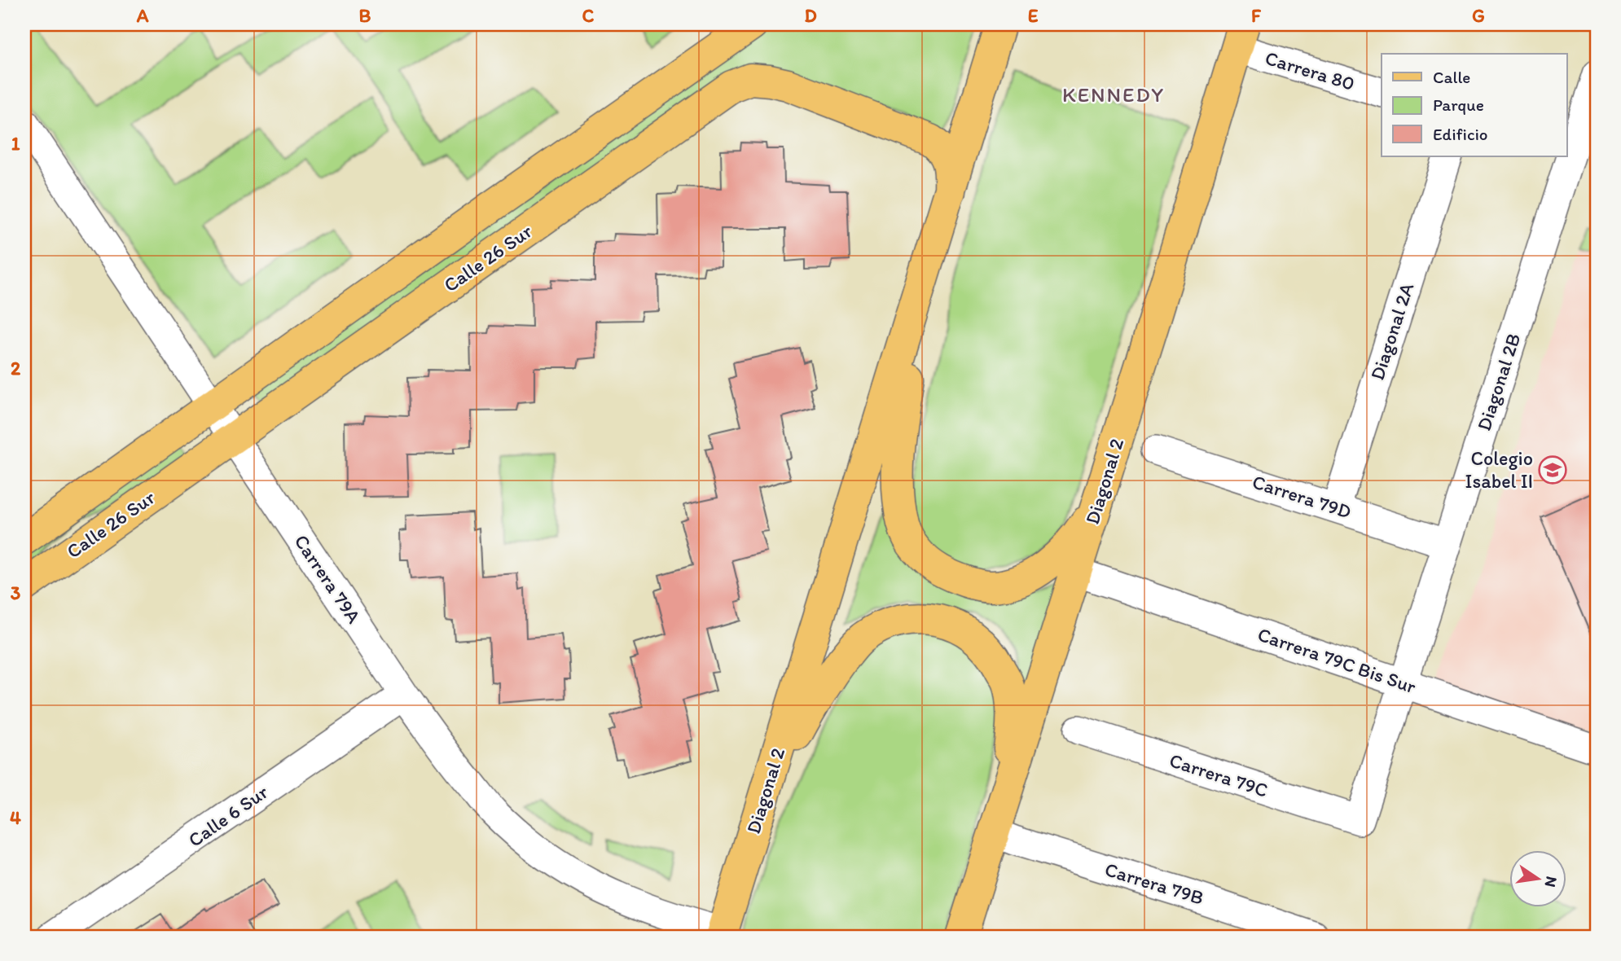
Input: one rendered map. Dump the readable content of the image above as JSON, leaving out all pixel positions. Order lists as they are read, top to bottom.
{
  "streets": {
    "main road": ["Carrera 80", "Calle 26 Sur", "Diagonal 2"],
    "street": [
      "Diagonal 2A",
      "Diagonal 2B",
      "Carrera 79D",
      "Carrera 79A",
      "Carrera 79C Bis Sur",
      "Carrera 79C",
      "Calle 6 Sur",
      "Carrera 79B"
    ]
  },
  "crossings": [
    ["Carrera 80", "Diagonal 2"],
    ["Calle 26 Sur", "Diagonal 2"],
    ["Calle 26 Sur", "Carrera 79A"],
    ["Diagonal 2A", "Carrera 79D"],
    ["Diagonal 2B", "Carrera 79D"],
    ["Diagonal 2B", "Carrera 79C Bis Sur"],
    ["Diagonal 2B", "Carrera 79C"],
    ["Diagonal 2", "Carrera 79A"],
    ["Diagonal 2", "Carrera 79C Bis Sur"],
    ["Diagonal 2", "Carrera 79B"],
    ["Carrera 79A", "Calle 6 Sur"]
  ],
  "districts": ["KENNEDY"],
  "places": {
    "school or university": ["Colegio Isabel II"]
  },
  "legend": ["Calle", "Parque", "Edificio"],
  "north": "right",
  "grid": {
    "columns": [
      "A",
      "B",
      "C",
      "D",
      "E",
      "F",
      "G"
    ],
    "rows": [
      "1",
      "2",
      "3",
      "4"
    ]
  }
}
